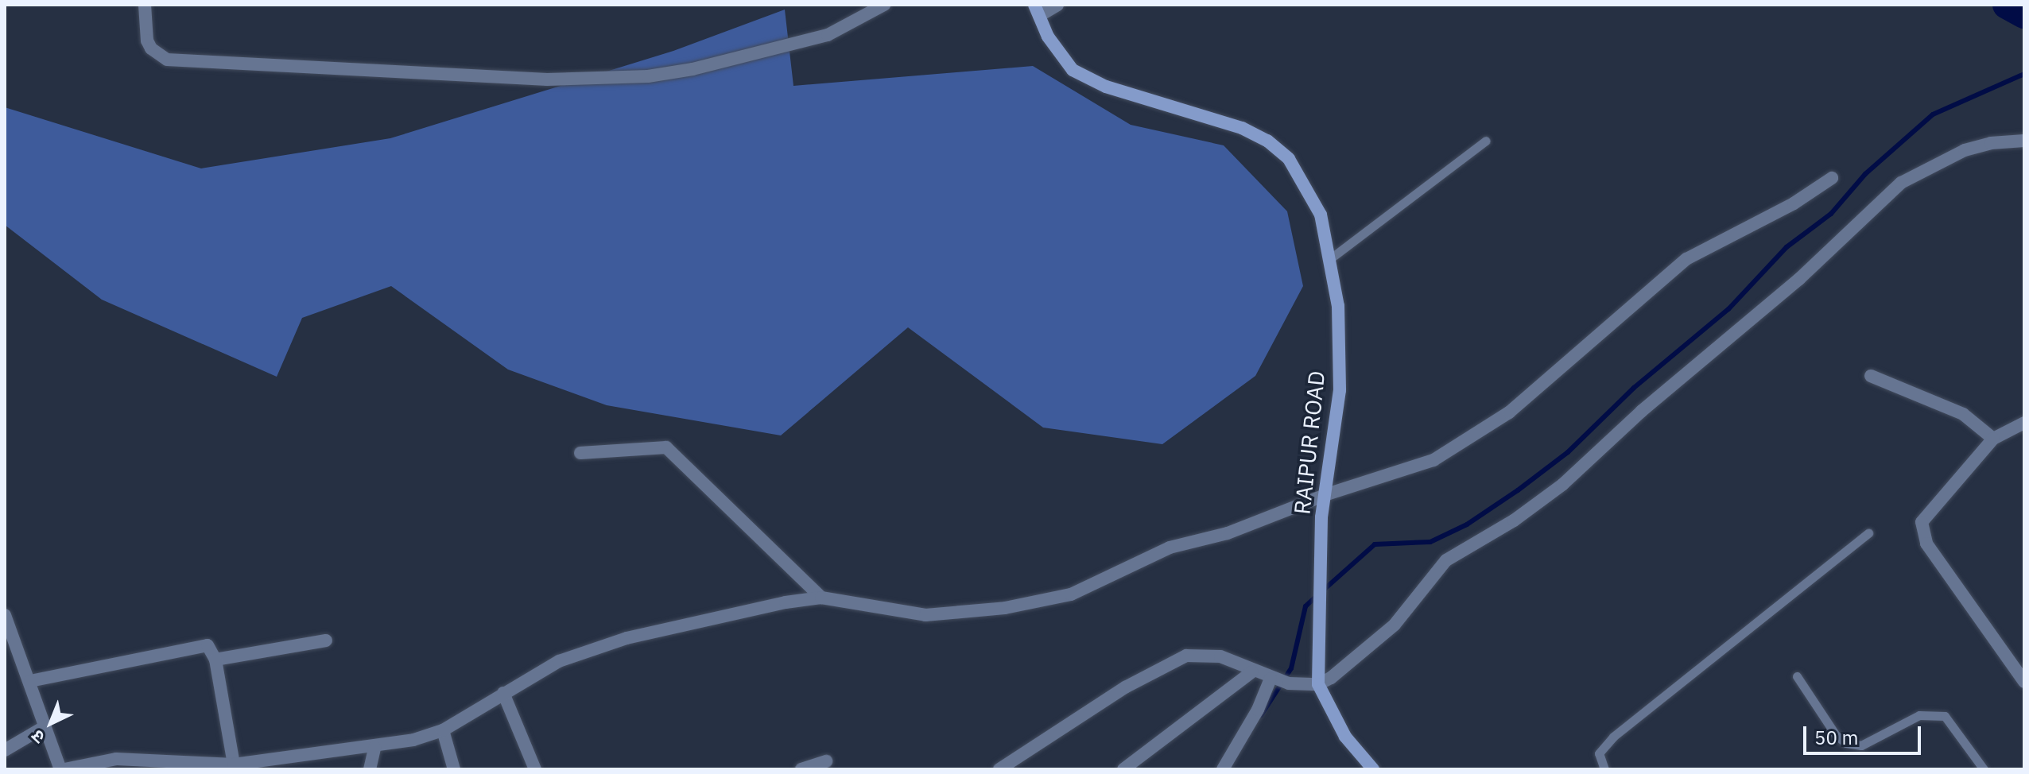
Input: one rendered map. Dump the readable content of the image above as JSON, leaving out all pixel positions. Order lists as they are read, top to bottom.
{
  "streets": {
    "main road": ["RAIPUR ROAD"]
  },
  "scale_bar": "50 m",
  "north": "bottom left"
}
